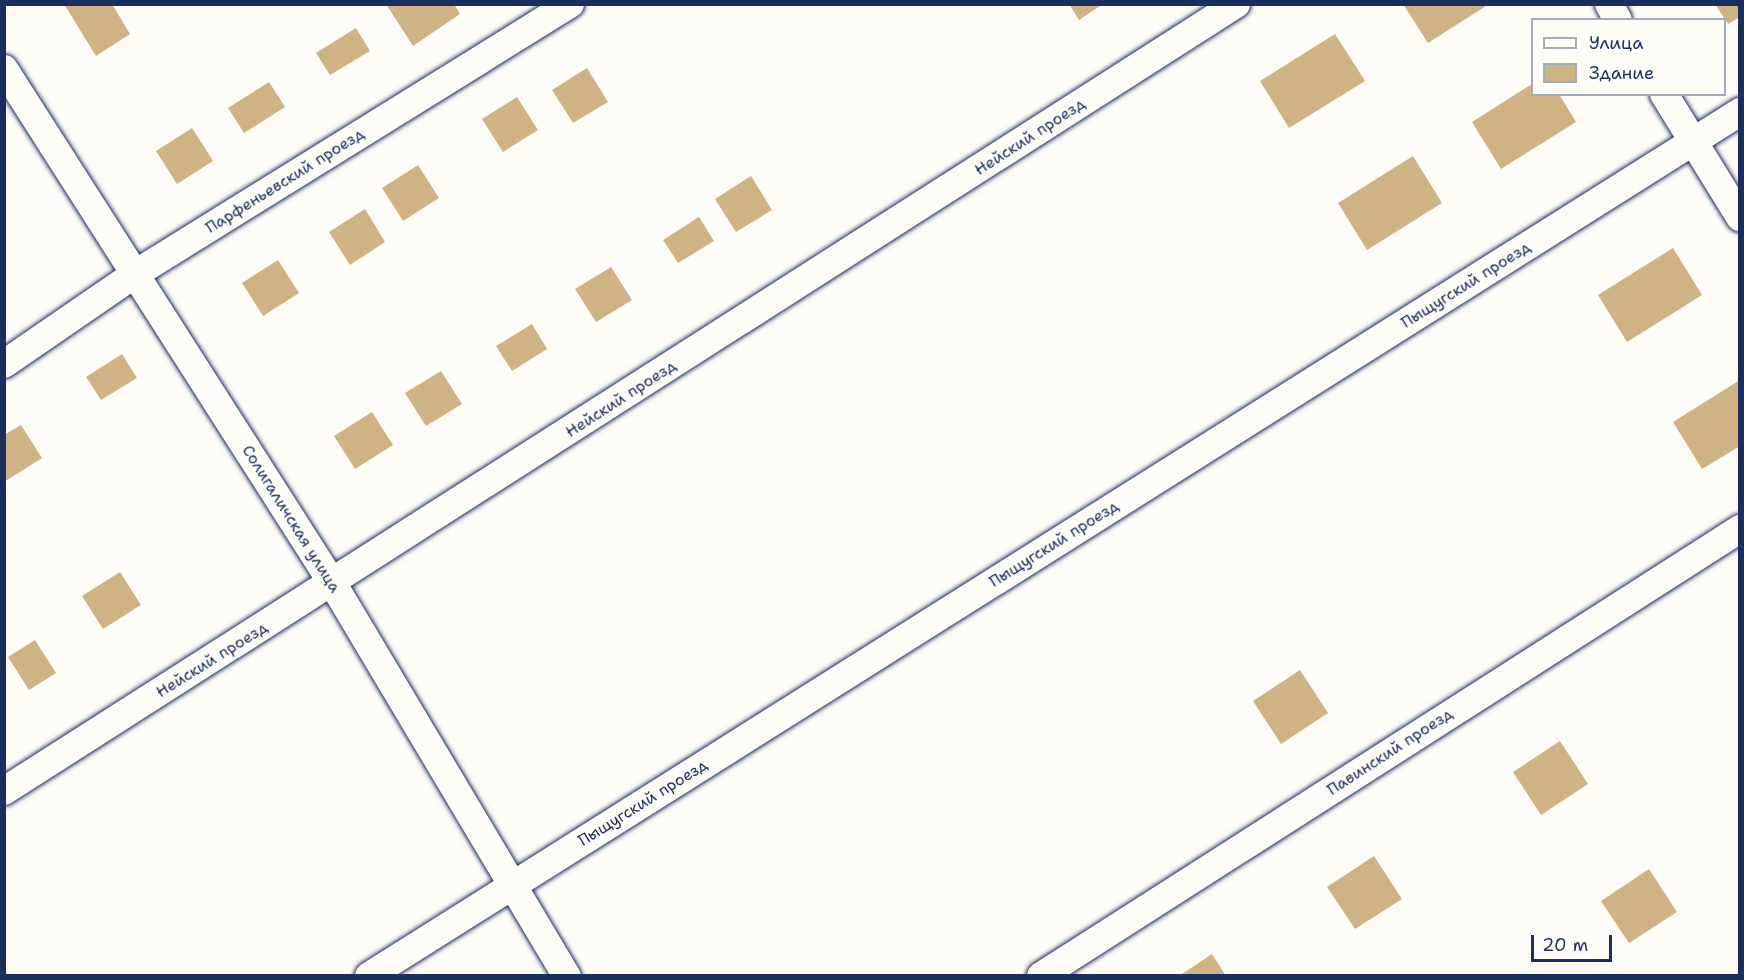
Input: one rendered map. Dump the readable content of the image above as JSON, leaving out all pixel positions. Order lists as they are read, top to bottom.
{
  "streets": {
    "street": [
      "Нейский проезд",
      "Парфеньевский проезд",
      "Пыщугский проезд",
      "Солигаличская улица",
      "Павинский проезд"
    ]
  },
  "crossings": [
    ["Нейский проезд", "Солигаличская улица"],
    ["Парфеньевский проезд", "Солигаличская улица"],
    ["Пыщугский проезд", "Солигаличская улица"]
  ],
  "legend": ["Улица", "Здание"],
  "scale_bar": "20 m"
}
